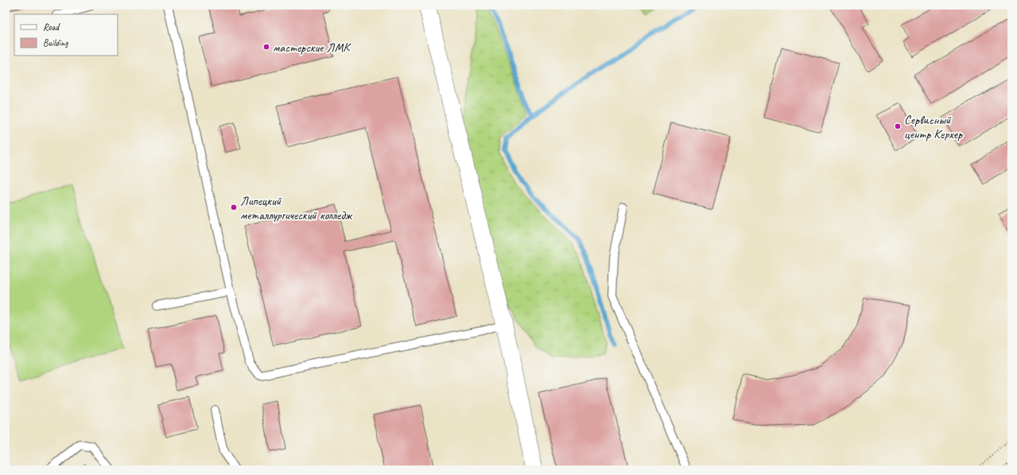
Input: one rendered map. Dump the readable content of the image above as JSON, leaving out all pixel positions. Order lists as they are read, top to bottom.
{
  "places": ["мастерские ЛМК", "Сервисный центр Керхер", "Липецкий металлургический колледж"],
  "legend": ["Road", "Building"]
}
